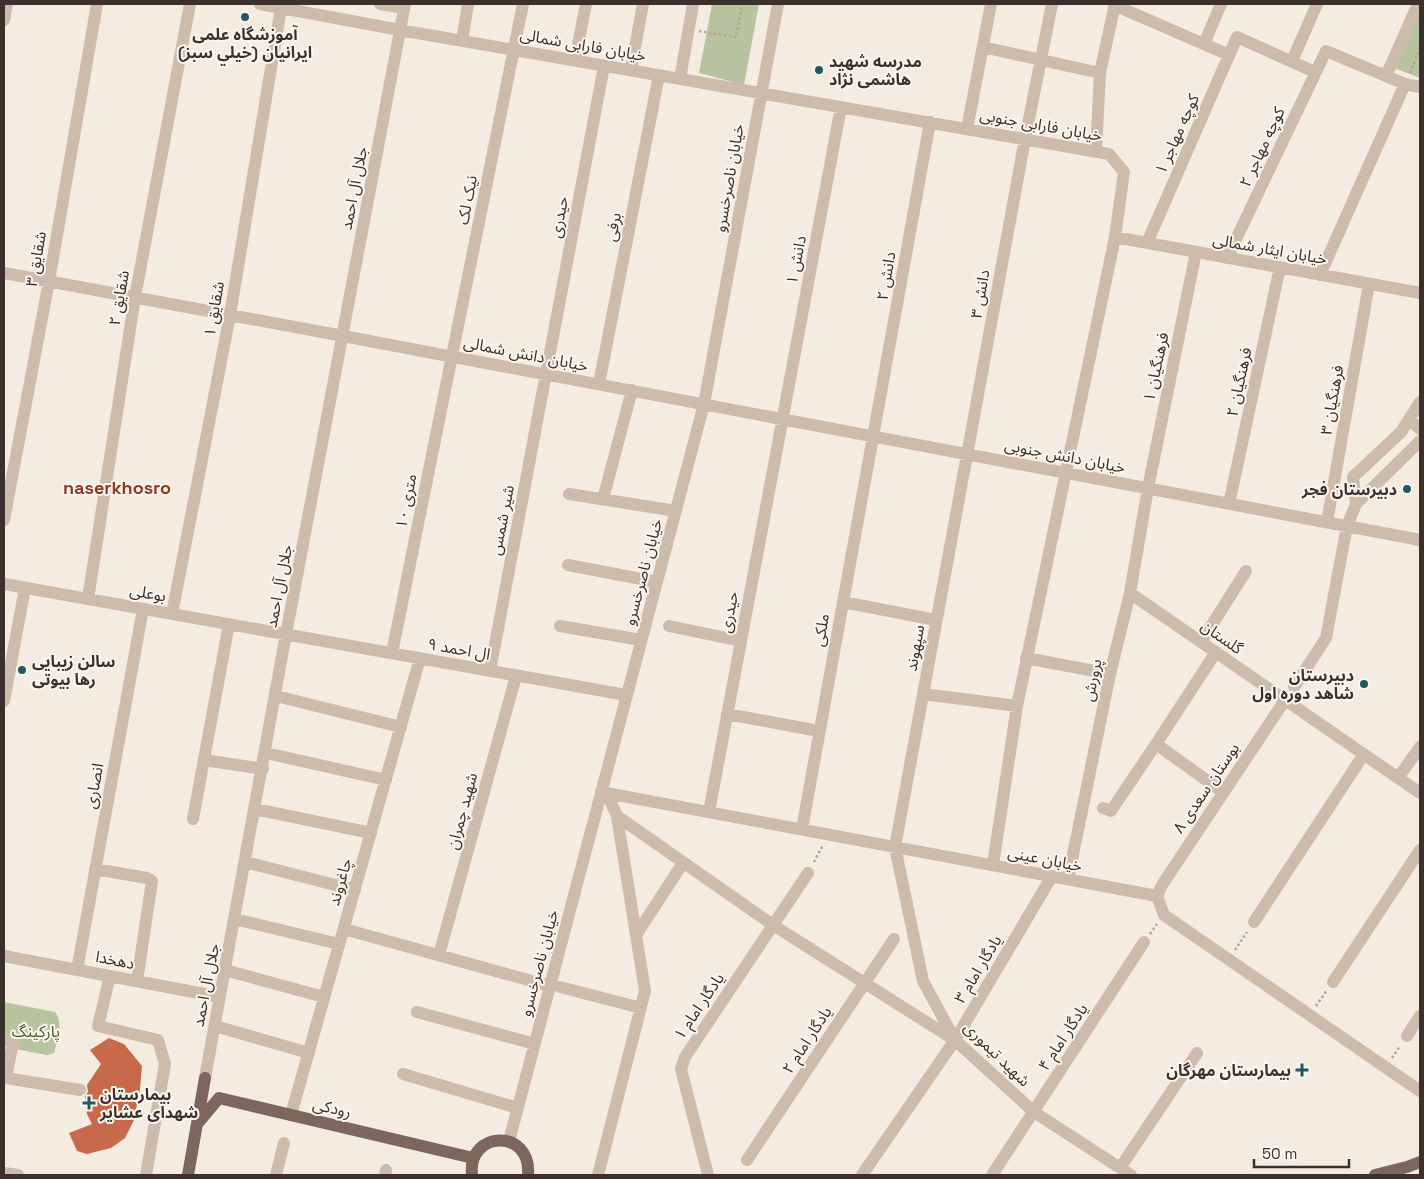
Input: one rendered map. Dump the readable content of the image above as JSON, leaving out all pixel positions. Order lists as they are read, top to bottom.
{
  "streets": {
    "main road": ["جلال آل احمد", "رودکی"],
    "street": [
      "خیابان فارابی شمالی",
      "خیابان فارابی جنوبی",
      "کوچه مهاجر ۱",
      "کوچه مهاجر ۲",
      "خیابان ناصرخسرو",
      "نیک لک",
      "حیدری",
      "برفی",
      "خیابان ایثار شمالی",
      "شقایق ۳",
      "دانش ۱",
      "دانش ۲",
      "دانش ۳",
      "شقایق ۲",
      "شقایق ۱",
      "خیابان دانش شمالی",
      "فرهنگیان ۱",
      "فرهنگیان ۲",
      "فرهنگیان ۳",
      "خیابان دانش جنوبی",
      "۱۰ متری",
      "شیر شمس",
      "بوعلی",
      "ملکی",
      "گلستان",
      "سپهوند",
      "ال احمد ۹",
      "پرورش",
      "انصاری",
      "بوستان سعدی ۸",
      "شهید چمران",
      "خیابان عینی",
      "چاغروند",
      "دهخدا",
      "یادگار امام ۳",
      "یادگار امام ۱",
      "یادگار امام ۴",
      "یادگار امام ۲",
      "شهید تیموری"
    ]
  },
  "crossings": [
    ["خیابان فارابی شمالی", "خیابان فارابی جنوبی"],
    ["خیابان فارابی شمالی", "خیابان ناصرخسرو"],
    ["خیابان فارابی شمالی", "جلال آل احمد"],
    ["خیابان فارابی شمالی", "نیک لک"],
    ["خیابان فارابی شمالی", "حیدری"],
    ["خیابان فارابی شمالی", "برفی"],
    ["خیابان فارابی شمالی", "شقایق ۱"],
    ["خیابان فارابی جنوبی", "خیابان ناصرخسرو"],
    ["خیابان فارابی جنوبی", "خیابان ایثار شمالی"],
    ["خیابان فارابی جنوبی", "دانش ۱"],
    ["خیابان فارابی جنوبی", "دانش ۲"],
    ["خیابان فارابی جنوبی", "دانش ۳"],
    ["خیابان فارابی جنوبی", "خیابان دانش جنوبی"],
    ["کوچه مهاجر ۱", "خیابان ایثار شمالی"],
    ["کوچه مهاجر ۲", "خیابان ایثار شمالی"],
    ["خیابان ناصرخسرو", "خیابان دانش شمالی"],
    ["خیابان ناصرخسرو", "خیابان دانش جنوبی"],
    ["خیابان ناصرخسرو", "ال احمد ۹"],
    ["خیابان ناصرخسرو", "خیابان عینی"],
    ["جلال آل احمد", "خیابان دانش شمالی"],
    ["جلال آل احمد", "بوعلی"],
    ["جلال آل احمد", "ال احمد ۹"],
    ["جلال آل احمد", "دهخدا"],
    ["نیک لک", "خیابان دانش شمالی"],
    ["نیک لک", "۱۰ متری"],
    ["حیدری", "دانش ۱"],
    ["حیدری", "خیابان دانش شمالی"],
    ["حیدری", "خیابان دانش جنوبی"],
    ["حیدری", "شیر شمس"],
    ["حیدری", "خیابان عینی"],
    ["برفی", "خیابان دانش شمالی"],
    ["خیابان ایثار شمالی", "فرهنگیان ۱"],
    ["خیابان ایثار شمالی", "فرهنگیان ۲"],
    ["خیابان ایثار شمالی", "فرهنگیان ۳"],
    ["شقایق ۳", "خیابان دانش شمالی"],
    ["دانش ۱", "خیابان دانش جنوبی"],
    ["دانش ۲", "خیابان دانش جنوبی"],
    ["دانش ۲", "ملکی"],
    ["دانش ۳", "خیابان دانش جنوبی"],
    ["دانش ۳", "سپهوند"],
    ["شقایق ۲", "خیابان دانش شمالی"],
    ["شقایق ۲", "بوعلی"],
    ["شقایق ۱", "خیابان دانش شمالی"],
    ["شقایق ۱", "بوعلی"],
    ["خیابان دانش شمالی", "خیابان دانش جنوبی"],
    ["خیابان دانش شمالی", "۱۰ متری"],
    ["خیابان دانش شمالی", "شیر شمس"],
    ["فرهنگیان ۱", "خیابان دانش جنوبی"],
    ["فرهنگیان ۱", "پرورش"],
    ["فرهنگیان ۲", "خیابان دانش جنوبی"],
    ["فرهنگیان ۳", "خیابان دانش جنوبی"],
    ["خیابان دانش جنوبی", "ملکی"],
    ["خیابان دانش جنوبی", "سپهوند"],
    ["خیابان دانش جنوبی", "پرورش"],
    ["۱۰ متری", "ال احمد ۹"],
    ["شیر شمس", "ال احمد ۹"],
    ["بوعلی", "ال احمد ۹"],
    ["بوعلی", "انصاری"],
    ["ملکی", "خیابان عینی"],
    ["گلستان", "پرورش"],
    ["گلستان", "بوستان سعدی ۸"],
    ["سپهوند", "خیابان عینی"],
    ["سپهوند", "شهید تیموری"],
    ["ال احمد ۹", "شهید چمران"],
    ["ال احمد ۹", "چاغروند"],
    ["پرورش", "خیابان عینی"],
    ["انصاری", "دهخدا"],
    ["بوستان سعدی ۸", "خیابان عینی"],
    ["خیابان عینی", "یادگار امام ۳"],
    ["خیابان عینی", "شهید تیموری"],
    ["چاغروند", "رودکی"],
    ["یادگار امام ۳", "شهید تیموری"],
    ["یادگار امام ۴", "شهید تیموری"]
  ],
  "districts": ["naserkhosro"],
  "parks": ["پارکینگ"],
  "places": {
    "other": [
      "آموزشگاه علمی ایرانیان (خيلي سبز)",
      "مدرسه شهید ه‍اشمی نژاد",
      "دبیرستان فجر",
      "سالن زیبایی رها بیوتی",
      "دبیرستان شاهد دوره اول"
    ],
    "health": ["بیمارستان مهرگان", "بیمارستان شهدای عشایر"]
  },
  "scale_bar": "50 m"
}
